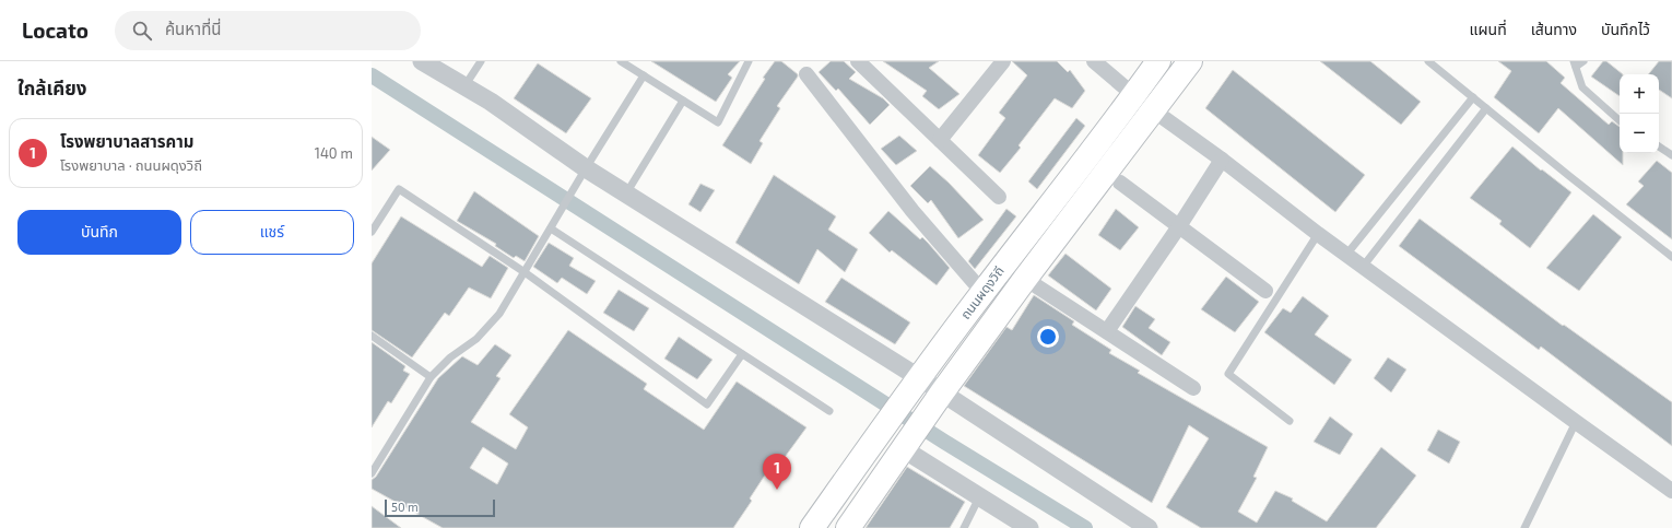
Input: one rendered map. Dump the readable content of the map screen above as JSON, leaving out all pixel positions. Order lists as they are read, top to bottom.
{
  "streets": {
    "main road": ["ถนนผดุงวิถี"]
  },
  "scale_bar": "50 m",
  "page": {
    "header": "Locato",
    "search": "ค้นหาที่นี่",
    "nav": ["แผนที่", "เส้นทาง", "บันทึกไว้"],
    "heading": "ใกล้เคียง",
    "map_buttons": ["+", "−"],
    "list": [
      {
        "mark": "1",
        "name": "โรงพยาบาลสารคาม",
        "note": "โรงพยาบาล · ถนนผดุงวิถี",
        "value": "140 m"
      }
    ],
    "buttons": ["บันทึก", "แชร์"],
    "pins": "1",
    "scale": "50 m"
  }
}
